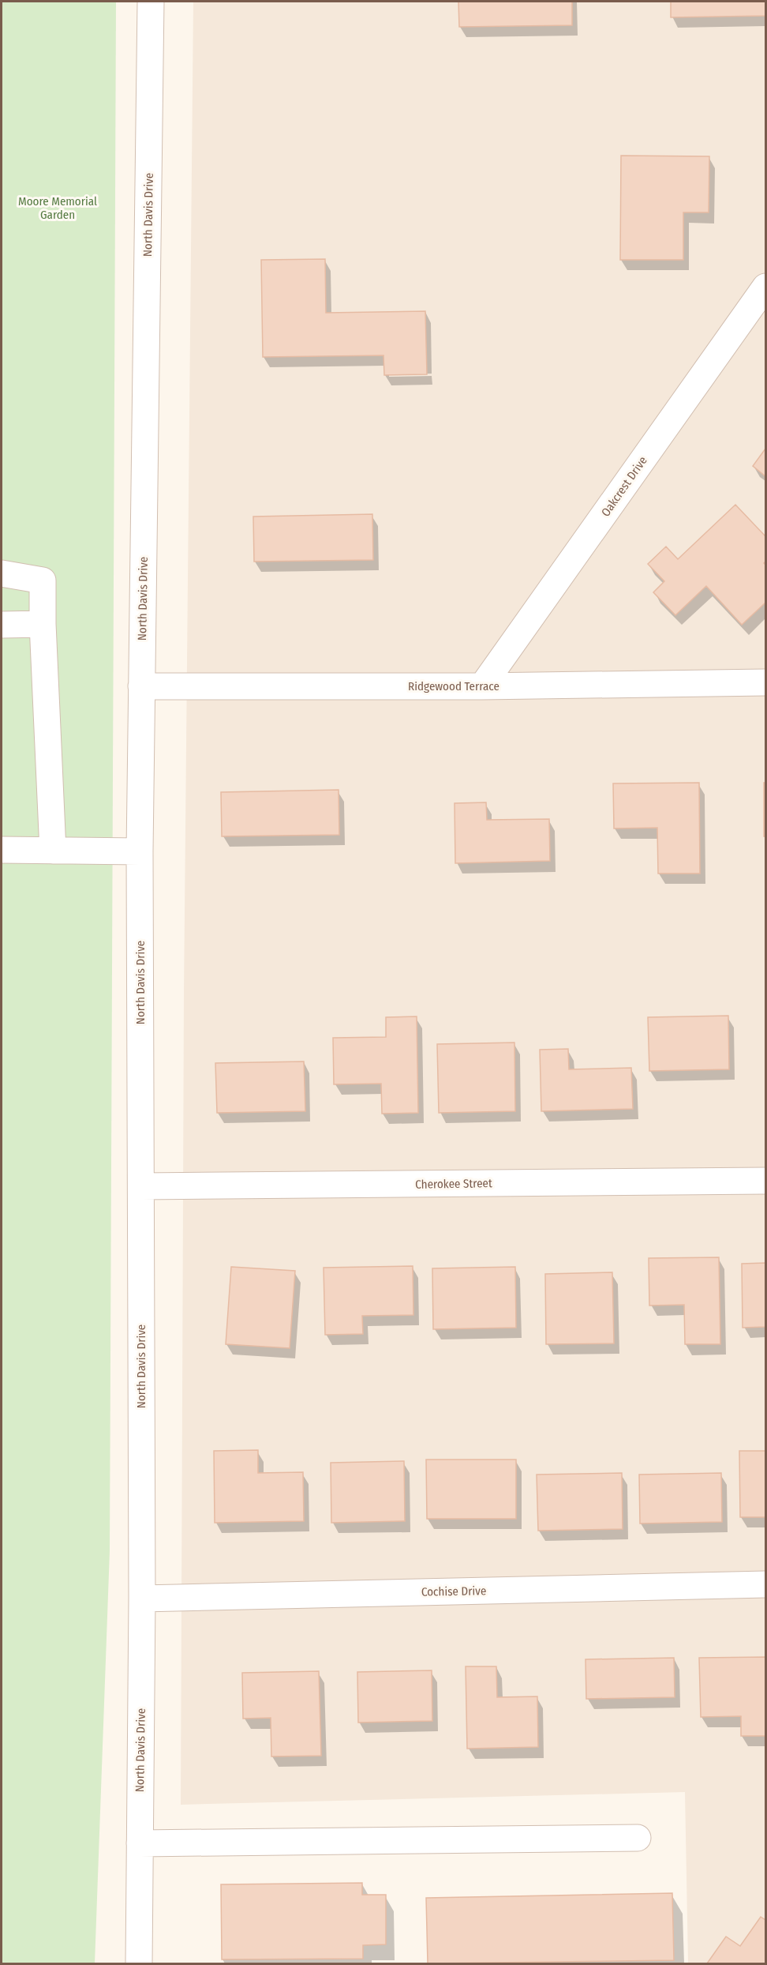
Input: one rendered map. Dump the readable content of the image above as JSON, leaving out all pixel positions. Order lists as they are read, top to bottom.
{
  "streets": {
    "street": [
      "North Davis Drive",
      "Oakcrest Drive",
      "Ridgewood Terrace",
      "Cherokee Street",
      "Cochise Drive"
    ]
  },
  "crossings": [
    ["North Davis Drive", "Ridgewood Terrace"],
    ["North Davis Drive", "Cherokee Street"],
    ["North Davis Drive", "Cochise Drive"],
    ["Oakcrest Drive", "Ridgewood Terrace"]
  ],
  "parks": ["Moore Memorial Garden"]
}
